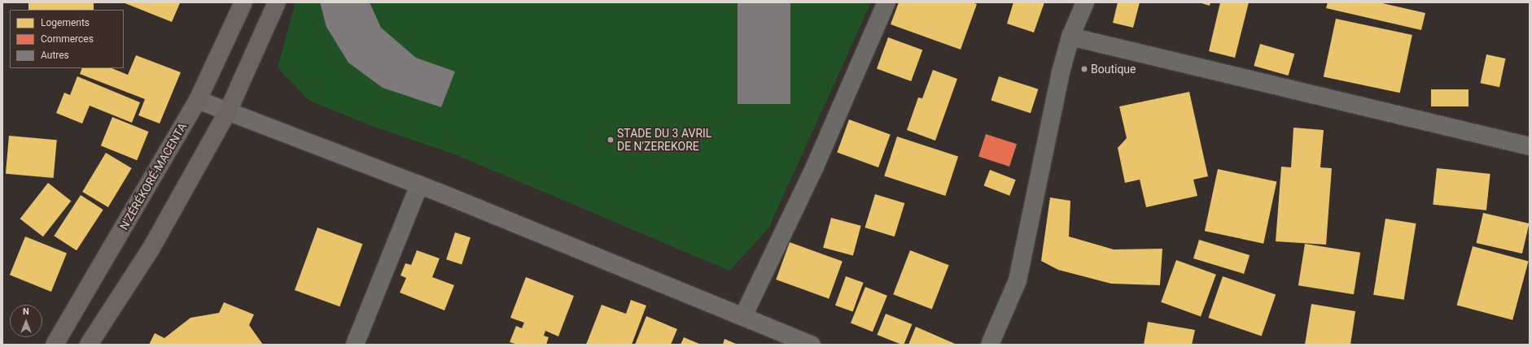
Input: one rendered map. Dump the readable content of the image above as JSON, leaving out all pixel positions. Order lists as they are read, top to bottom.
{
  "streets": {
    "highway": ["N'ZÉRÉKORÉ-MACENTA"]
  },
  "places": ["Boutique", "STADE DU 3 AVRIL DE N'ZEREKORE"],
  "legend": ["Logements", "Commerces", "Autres"],
  "north": "top"
}
